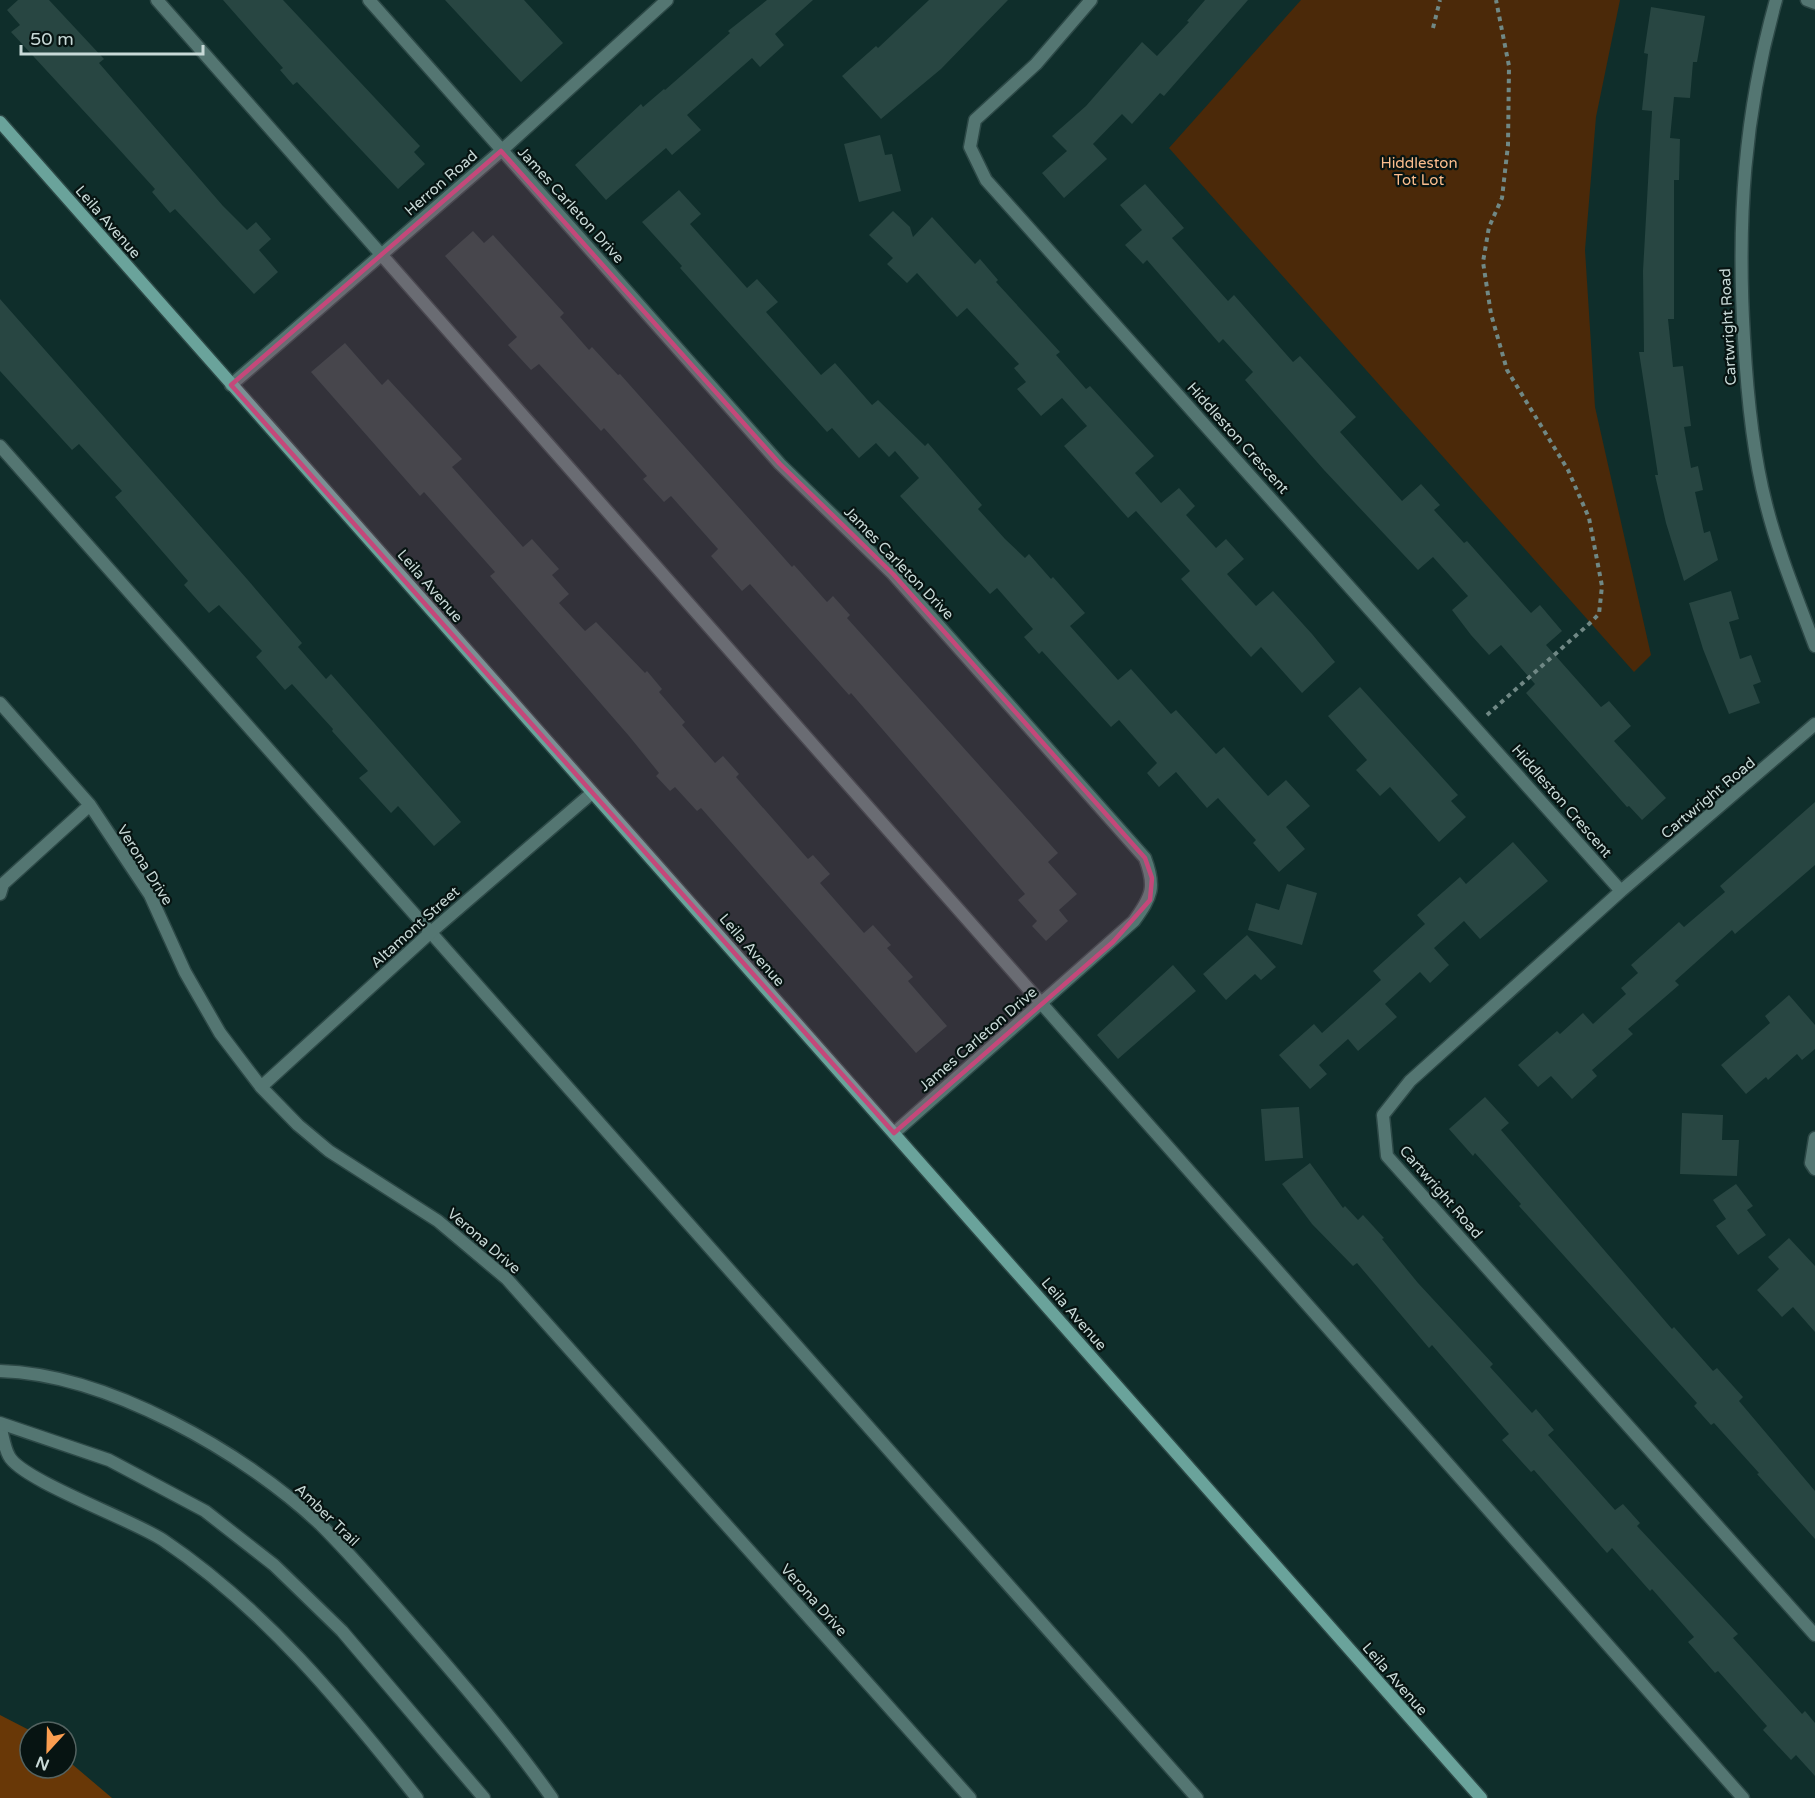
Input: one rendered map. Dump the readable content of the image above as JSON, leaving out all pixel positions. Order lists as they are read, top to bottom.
{
  "streets": {
    "street": [
      "Herron Road",
      "James Carleton Drive",
      "Leila Avenue",
      "Cartwright Road",
      "Hiddleston Crescent",
      "Verona Drive",
      "Altamont Street",
      "Amber Trail"
    ]
  },
  "crossings": [
    ["Herron Road", "James Carleton Drive"],
    ["Herron Road", "Leila Avenue"],
    ["James Carleton Drive", "Leila Avenue"],
    ["Leila Avenue", "Altamont Street"],
    ["Cartwright Road", "Hiddleston Crescent"],
    ["Verona Drive", "Altamont Street"]
  ],
  "parks": ["Hiddleston Tot Lot"],
  "scale_bar": "50 m",
  "north": "bottom"
}
